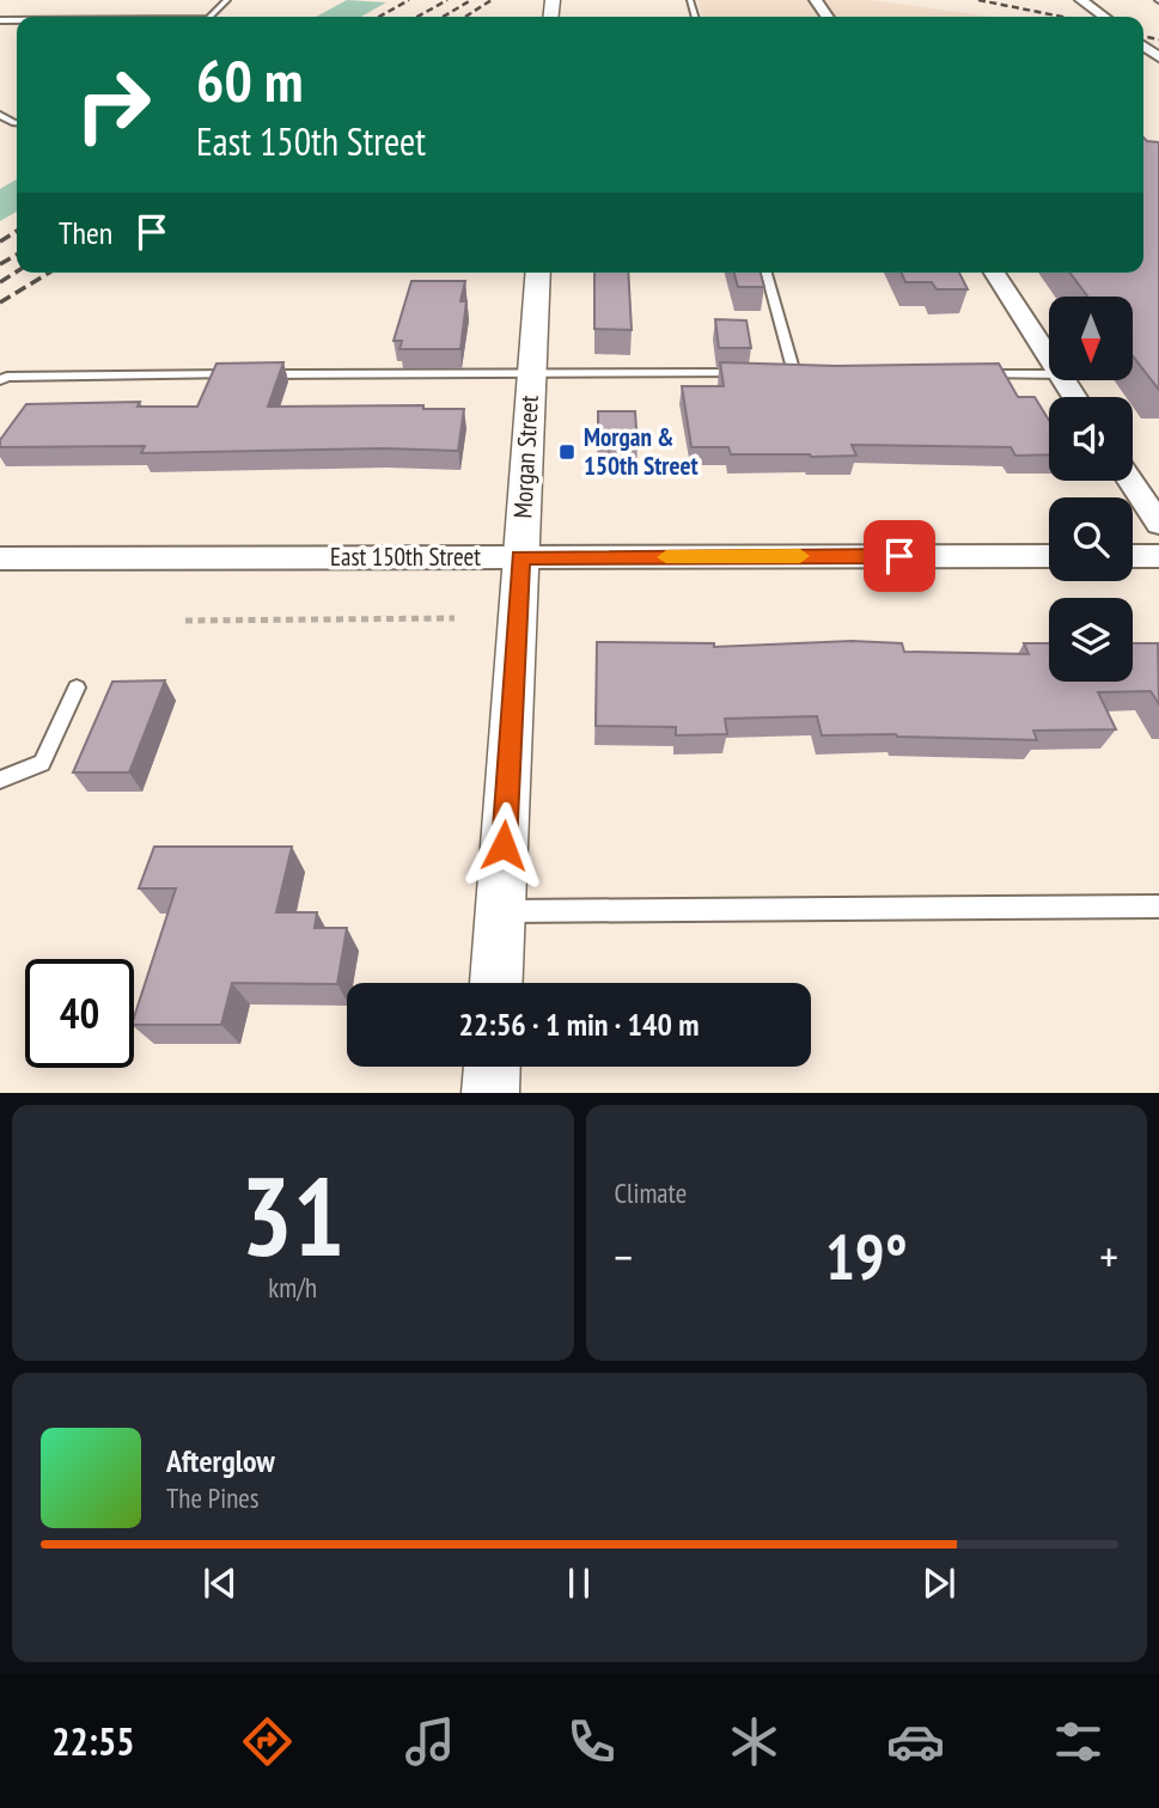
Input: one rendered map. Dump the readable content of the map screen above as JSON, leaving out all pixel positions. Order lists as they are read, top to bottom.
{
  "streets": {
    "street": ["Morgan Street", "East 150th Street"]
  },
  "crossings": [
    ["Morgan Street", "East 150th Street"]
  ],
  "places": {
    "transit": ["Morgan & 150th Street"]
  },
  "north": "bottom",
  "page": {
    "turn": ["60 m", "East 150th Street"],
    "then": "Then",
    "limit": "40",
    "trip": "22:56 · 1 min · 140 m",
    "tile": [
      ["31", "km/h"],
      "Climate"
    ],
    "heat": ["−", "19°", "+"],
    "song": ["Afterglow", "The Pines"],
    "tabs": "22:55"
  }
}
